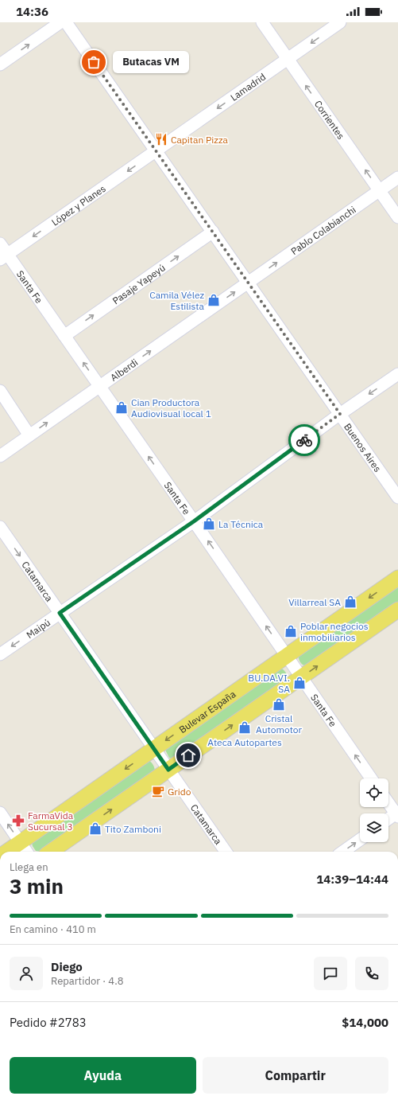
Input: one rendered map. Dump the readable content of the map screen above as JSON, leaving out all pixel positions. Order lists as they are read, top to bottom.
{
  "streets": {
    "main road": ["Bulevar España"],
    "street": [
      "Lamadrid",
      "Corrientes",
      "López y Planes",
      "Pablo Colabianchi",
      "Pasaje Yapeyú",
      "Santa Fe",
      "Alberdi",
      "Buenos Aires",
      "Catamarca",
      "Maipú"
    ]
  },
  "crossings": [
    ["Lamadrid", "Corrientes"],
    ["Lamadrid", "López y Planes"],
    ["Lamadrid", "Buenos Aires"],
    ["Corrientes", "Pablo Colabianchi"],
    ["López y Planes", "Santa Fe"],
    ["López y Planes", "Buenos Aires"],
    ["Pablo Colabianchi", "Alberdi"],
    ["Pablo Colabianchi", "Buenos Aires"],
    ["Pasaje Yapeyú", "Santa Fe"],
    ["Pasaje Yapeyú", "Buenos Aires"],
    ["Santa Fe", "Alberdi"],
    ["Santa Fe", "Maipú"],
    ["Santa Fe", "Bulevar España"],
    ["Alberdi", "Buenos Aires"],
    ["Buenos Aires", "Maipú"],
    ["Catamarca", "Maipú"],
    ["Catamarca", "Bulevar España"]
  ],
  "one_way": [
    "Lamadrid",
    "Corrientes",
    "López y Planes",
    "Pablo Colabianchi",
    "Pasaje Yapeyú",
    "Santa Fe",
    "Alberdi"
  ],
  "places": {
    "other": ["Butacas VM"],
    "restaurant": ["Capitan Pizza"],
    "shop": [
      "Camila Vélez Estilista",
      "Cian Productora Audiovisual local 1",
      "La Técnica",
      "Villarreal SA",
      "Poblar negocios inmobiliarios",
      "BU.DA.VI. SA",
      "Cristal Automotor",
      "Ateca Autopartes",
      "Tito Zamboni"
    ],
    "cafe": ["Grido"],
    "pharmacy": ["FarmaVida Sucursal 3"]
  },
  "page": {
    "status": "14:36",
    "bubble": "Butacas VM",
    "heading": ["3 min", "Llega en", "14:39–14:44"],
    "panel": [
      "Diego",
      "Repartidor · 4.8",
      "Pedido #2783",
      "$14,000"
    ],
    "bar": "En camino · 410 m",
    "buttons": ["Ayuda", "Compartir"]
  }
}
